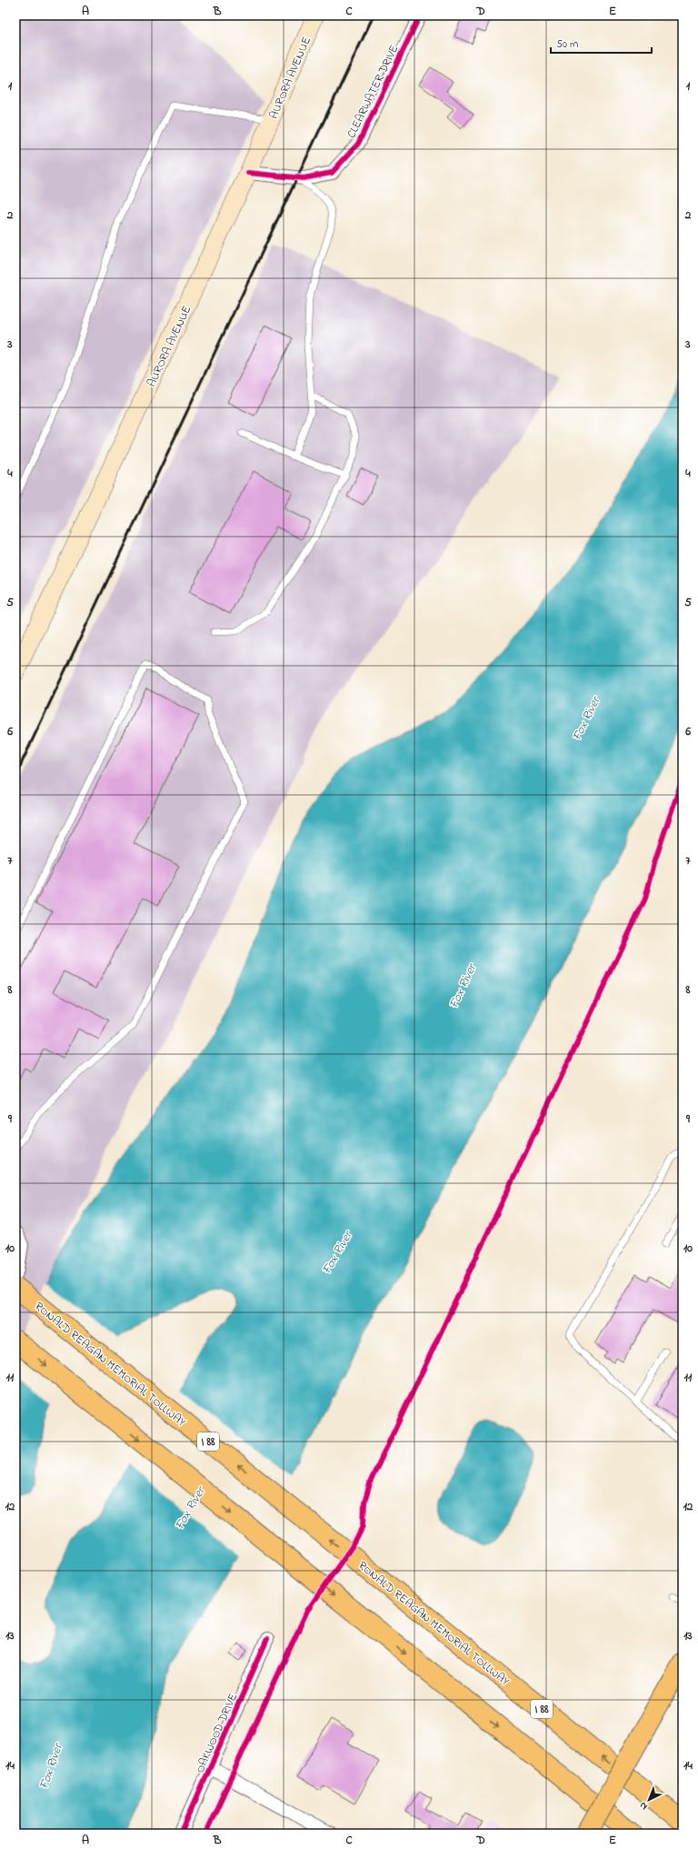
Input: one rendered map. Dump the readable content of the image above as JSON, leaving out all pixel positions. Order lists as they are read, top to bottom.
{
  "streets": {
    "main road": ["AURORA AVENUE", "RONALD REAGAN MEMORIAL TOLLWAY", "I 88"],
    "street": ["CLEARWATER DRIVE", "OAKWOOD DRIVE"]
  },
  "crossings": [
    ["AURORA AVENUE", "CLEARWATER DRIVE"]
  ],
  "water": ["Fox River"],
  "scale_bar": "50 m",
  "north": "bottom left",
  "grid": {
    "columns": [
      "A",
      "B",
      "C",
      "D",
      "E"
    ],
    "rows": [
      "1",
      "2",
      "3",
      "4",
      "5",
      "6",
      "7",
      "8",
      "9",
      "10",
      "11",
      "12",
      "13",
      "14"
    ]
  }
}
